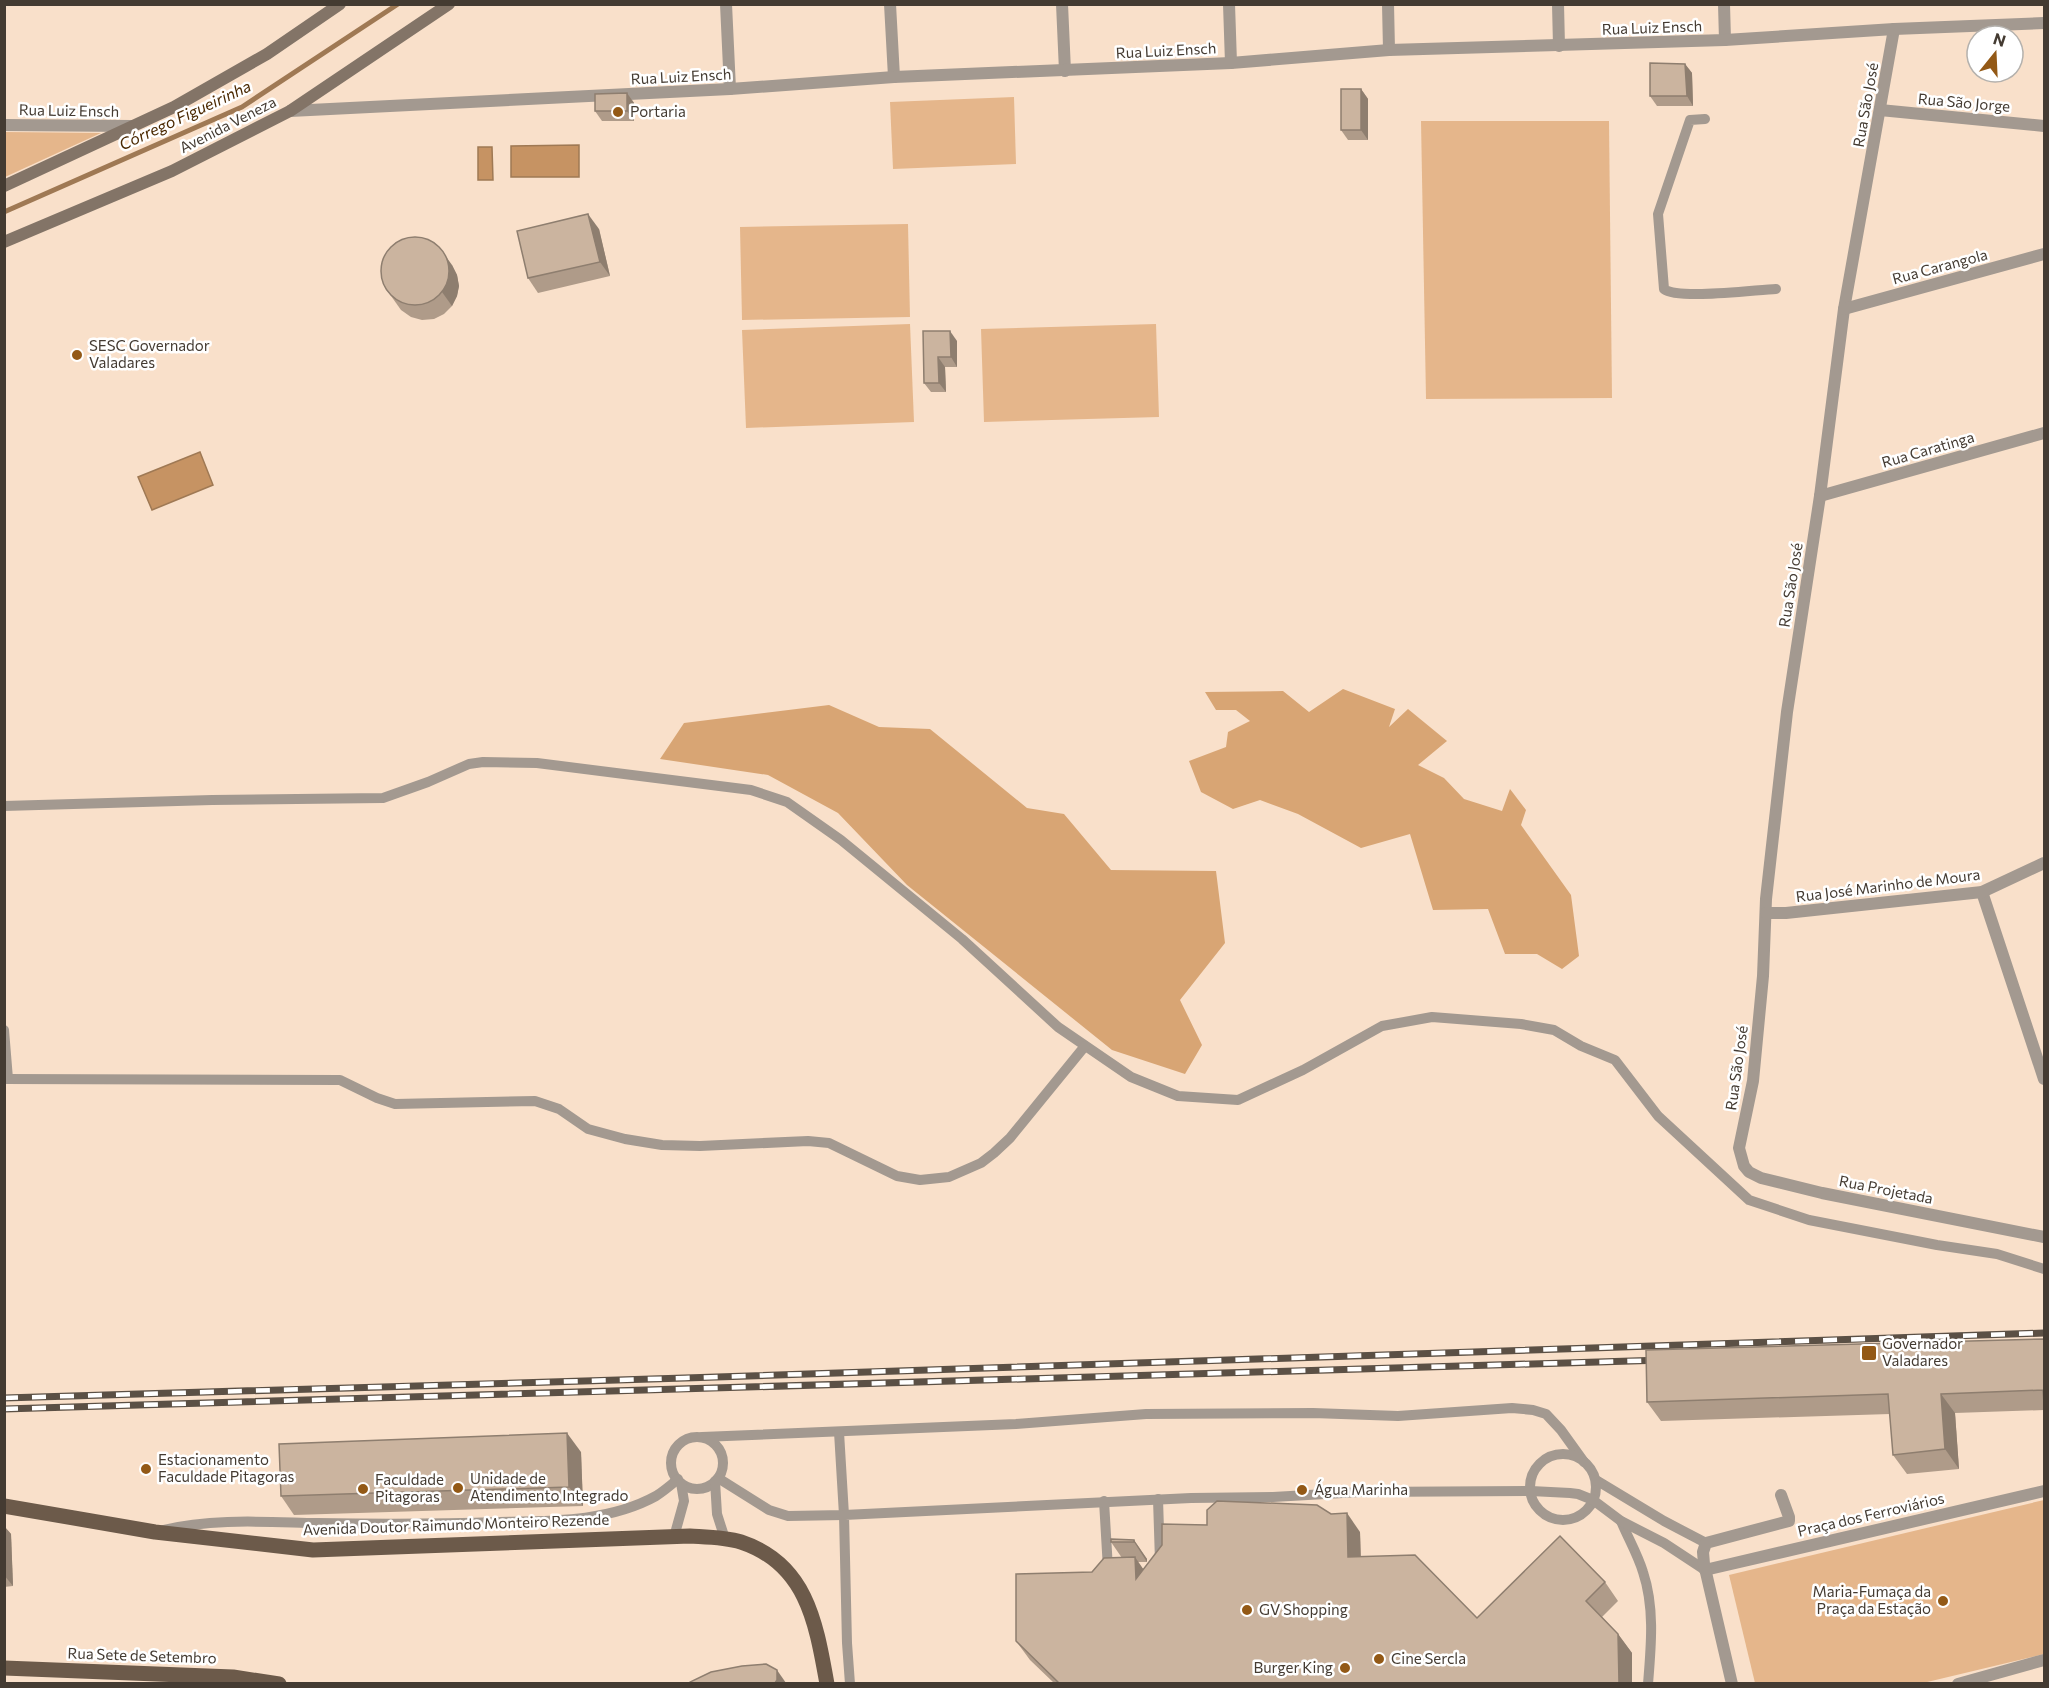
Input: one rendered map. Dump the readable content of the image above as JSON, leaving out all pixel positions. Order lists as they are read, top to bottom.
{
  "streets": {
    "main road": ["Avenida Veneza", "Avenida Doutor Raimundo Monteiro Rezende", "Rua Sete de Setembro"],
    "street": [
      "Rua Luiz Ensch",
      "Rua São Jorge",
      "Rua São José",
      "Rua Carangola",
      "Rua Caratinga",
      "Rua José Marinho de Moura",
      "Rua Projetada",
      "Praça dos Ferroviários"
    ]
  },
  "crossings": [
    ["Rua Luiz Ensch", "Rua São José"],
    ["Rua Luiz Ensch", "Avenida Veneza"],
    ["Rua São Jorge", "Rua São José"],
    ["Rua São José", "Rua Carangola"],
    ["Rua São José", "Rua Caratinga"],
    ["Rua São José", "Rua José Marinho de Moura"],
    ["Rua São José", "Rua Projetada"]
  ],
  "water": ["Córrego Figueirinha"],
  "places": {
    "other": [
      "Portaria",
      "SESC Governador Valadares",
      "Estacionamento Faculdade Pitagoras",
      "Unidade de Atendimento Integrado",
      "Faculdade Pitagoras",
      "Água Marinha",
      "Maria-Fumaça da Praça da Estação",
      "GV Shopping",
      "Cine Sercla",
      "Burger King"
    ],
    "transit": ["Governador Valadares"]
  },
  "north": "top"
}
